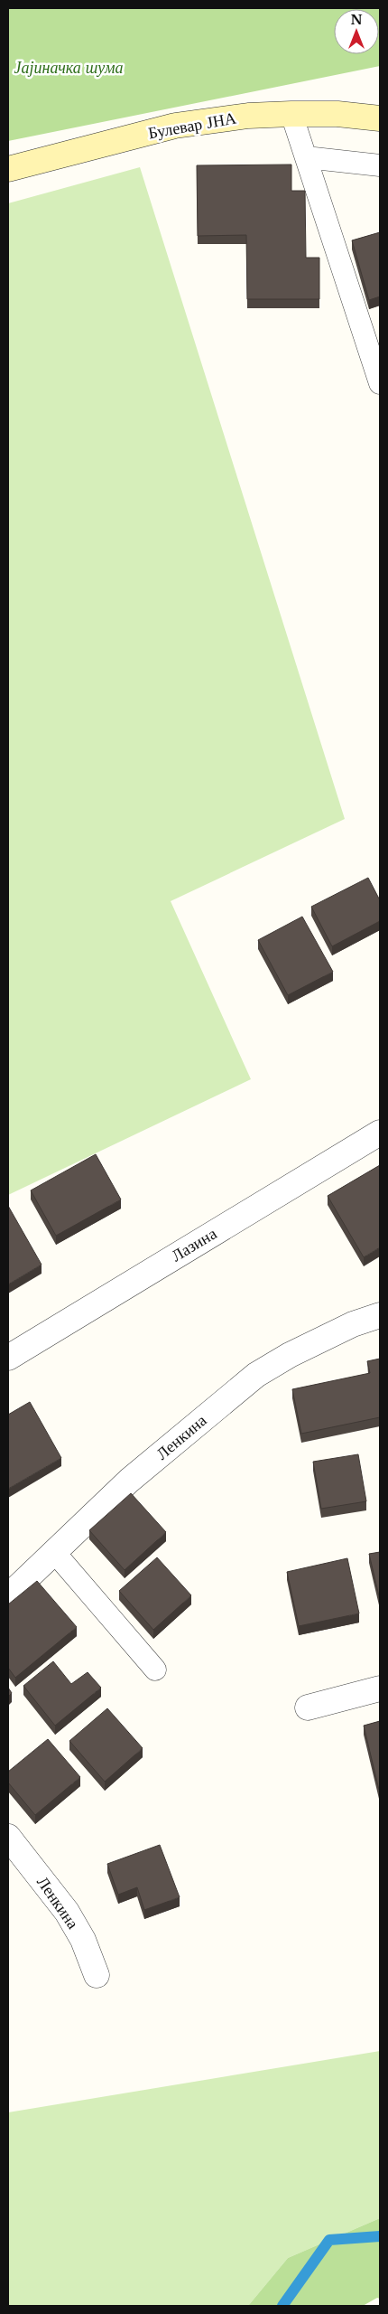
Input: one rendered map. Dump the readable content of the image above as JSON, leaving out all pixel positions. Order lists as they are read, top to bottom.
{
  "streets": {
    "main road": ["Булевар ЈНА"],
    "street": ["Лазина", "Ленкина"]
  },
  "parks": ["Јајиначка шума"],
  "north": "top"
}
